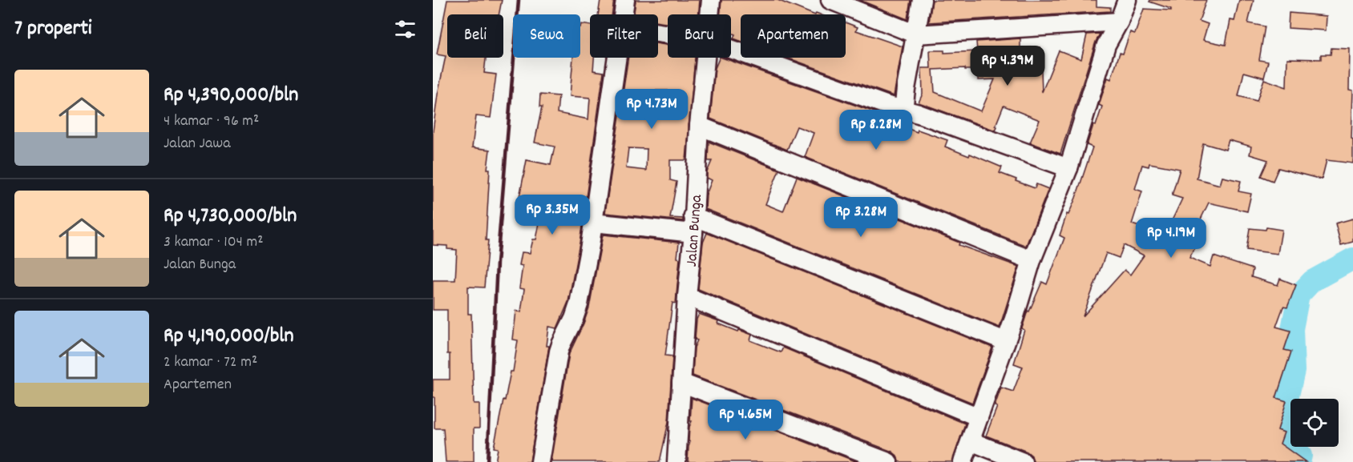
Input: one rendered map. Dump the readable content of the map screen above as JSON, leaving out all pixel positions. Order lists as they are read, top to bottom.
{
  "streets": {
    "street": ["Jalan Bunga"]
  },
  "page": {
    "heading": "7 properti",
    "chip": [
      "Beli",
      "Sewa",
      "Filter",
      "Baru",
      "Apartemen"
    ],
    "price": [
      "Rp 4.39M",
      "Rp 4.73M",
      "Rp 8.28M",
      "Rp 3.35M",
      "Rp 3.28M",
      "Rp 4.19M",
      "Rp 4.65M"
    ],
    "list": [
      {
        "name": "Rp 4,390,000/bln",
        "note": "4 kamar · 96 m² · Jalan Jawa"
      },
      {
        "name": "Rp 4,730,000/bln",
        "note": "3 kamar · 104 m² · Jalan Bunga"
      },
      {
        "name": "Rp 4,190,000/bln",
        "note": "2 kamar · 72 m² · Apartemen"
      }
    ]
  }
}
